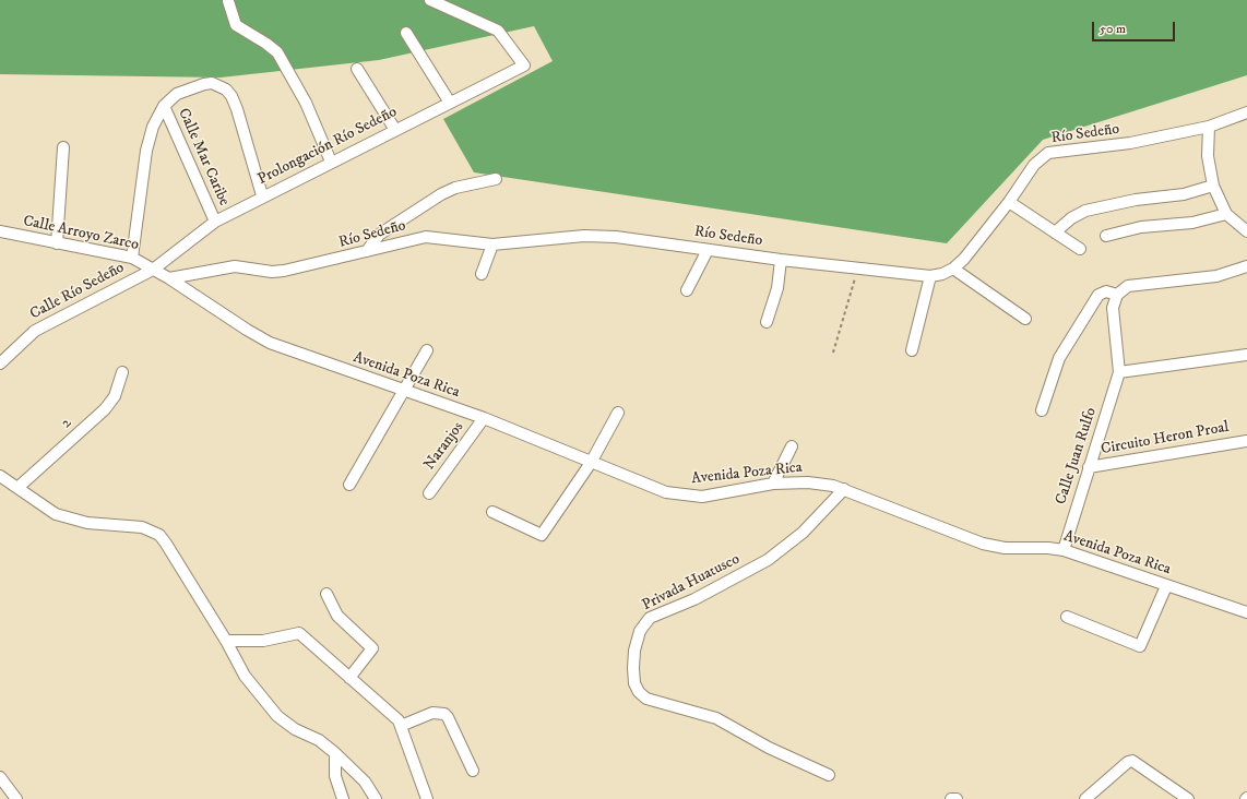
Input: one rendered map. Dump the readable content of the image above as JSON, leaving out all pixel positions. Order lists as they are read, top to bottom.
{
  "streets": {
    "street": [
      "Río Sedeño",
      "Prolongación Río Sedeño",
      "Calle Mar Caribe",
      "Calle Arroyo Zarco",
      "Calle Río Sedeño",
      "Avenida Poza Rica",
      "2",
      "Circuito Heron Proal",
      "Naranjos",
      "Calle Juan Rulfo",
      "Privada Huatusco"
    ]
  },
  "crossings": [
    ["Río Sedeño", "Avenida Poza Rica"],
    ["Prolongación Río Sedeño", "Calle Mar Caribe"],
    ["Prolongación Río Sedeño", "Calle Arroyo Zarco"],
    ["Prolongación Río Sedeño", "Calle Río Sedeño"],
    ["Calle Arroyo Zarco", "Calle Río Sedeño"],
    ["Avenida Poza Rica", "Naranjos"],
    ["Avenida Poza Rica", "Calle Juan Rulfo"],
    ["Avenida Poza Rica", "Privada Huatusco"],
    ["Circuito Heron Proal", "Calle Juan Rulfo"]
  ],
  "scale_bar": "50 m"
}
